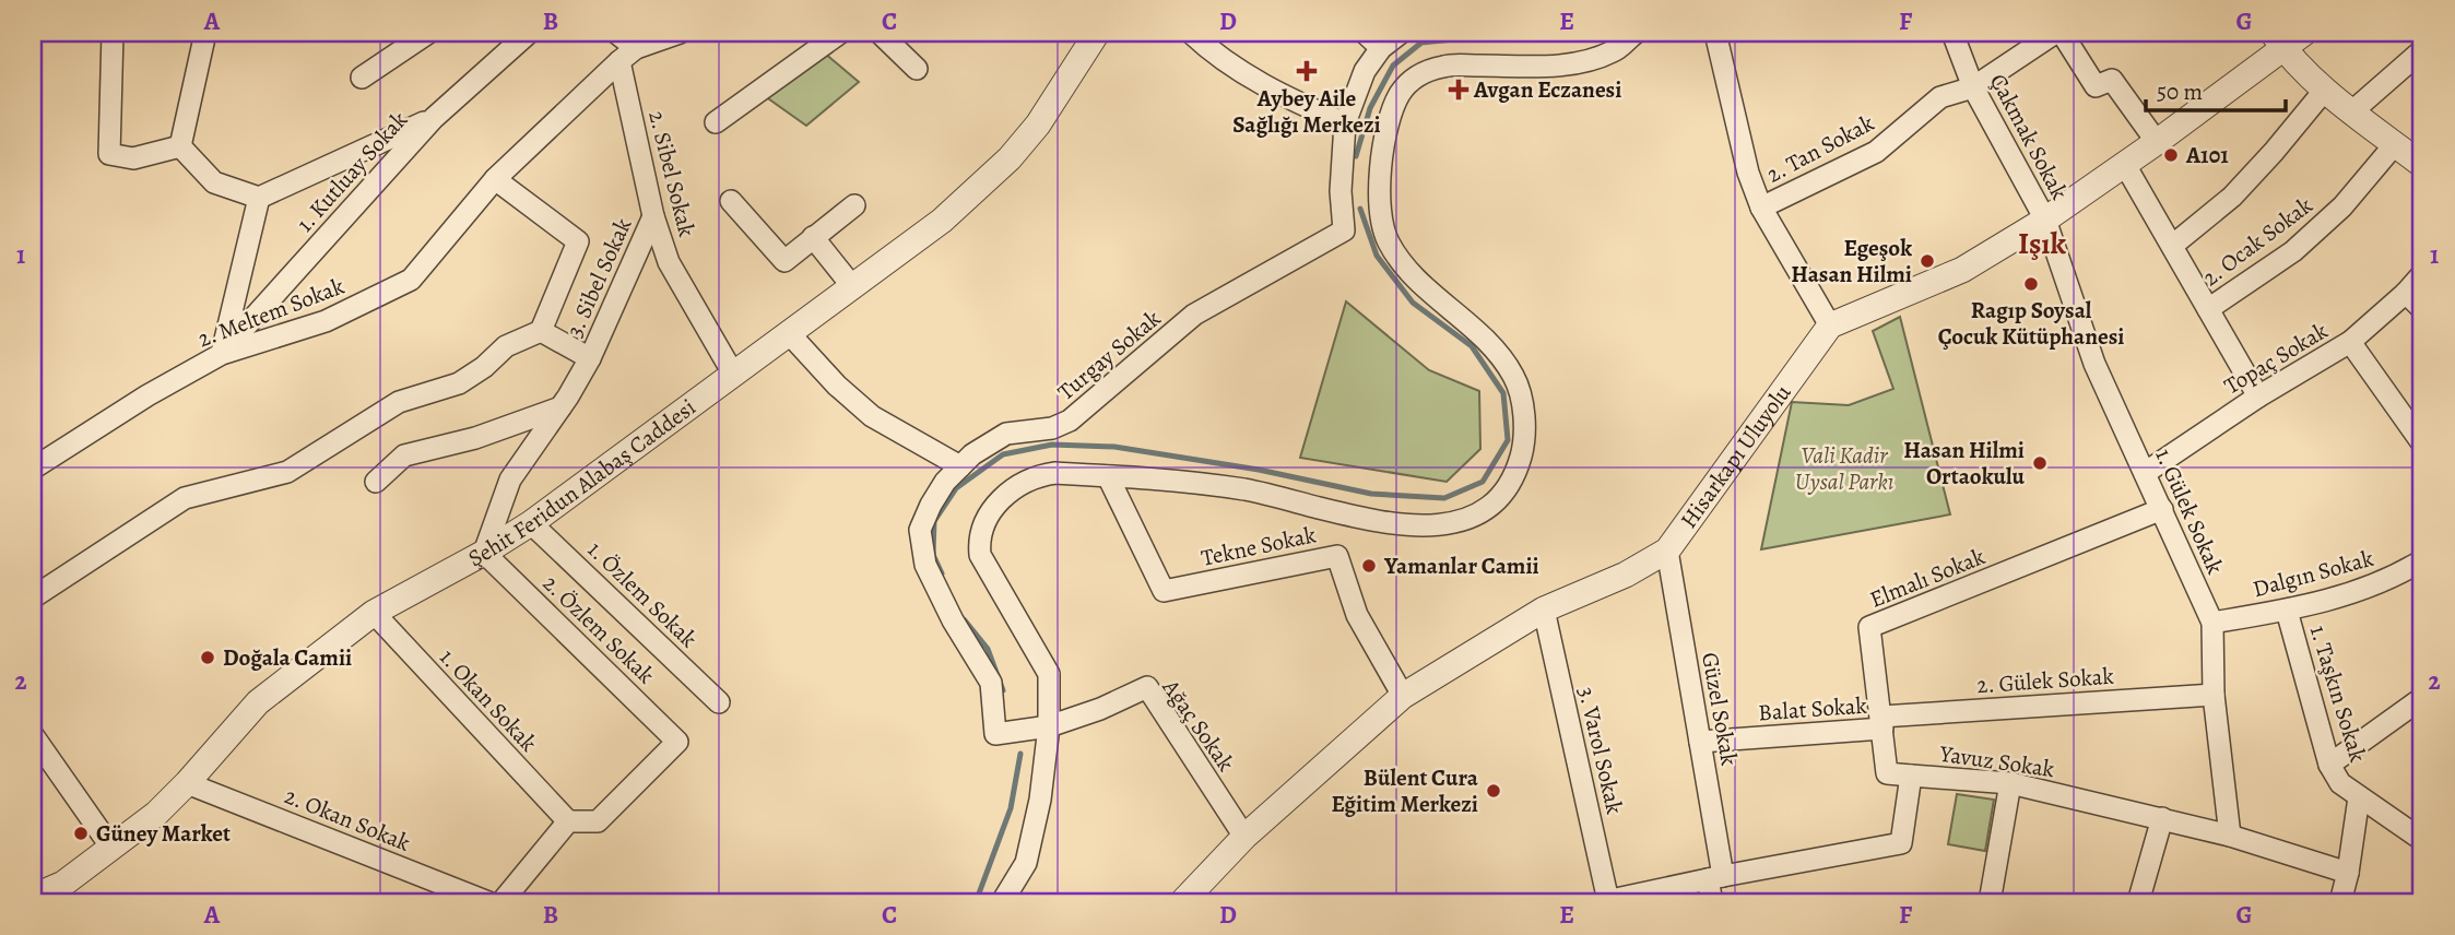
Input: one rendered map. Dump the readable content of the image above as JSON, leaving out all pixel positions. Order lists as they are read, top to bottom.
{
  "streets": {
    "street": [
      "Çakmak Sokak",
      "2. Tan Sokak",
      "1. Kutluay Sokak",
      "2. Sibel Sokak",
      "2. Ocak Sokak",
      "3. Sibel Sokak",
      "2. Meltem Sokak",
      "Turgay Sokak",
      "Topaç Sokak",
      "Hisarkapı Uluyolu",
      "Şehit Feridun Alabaş Caddesi",
      "1. Gülek Sokak",
      "Tekne Sokak",
      "Dalgın Sokak",
      "Elmalı Sokak",
      "1. Özlem Sokak",
      "2. Özlem Sokak",
      "2. Gülek Sokak",
      "1. Taşkın Sokak",
      "1. Okan Sokak",
      "Güzel Sokak",
      "Balat Sokak",
      "Ağaç Sokak",
      "3. Varol Sokak",
      "Yavuz Sokak",
      "2. Okan Sokak"
    ]
  },
  "crossings": [
    ["Çakmak Sokak", "2. Tan Sokak"],
    ["Çakmak Sokak", "1. Gülek Sokak"],
    ["1. Kutluay Sokak", "2. Meltem Sokak"],
    ["2. Sibel Sokak", "3. Sibel Sokak"],
    ["2. Sibel Sokak", "2. Meltem Sokak"],
    ["2. Sibel Sokak", "Şehit Feridun Alabaş Caddesi"],
    ["3. Sibel Sokak", "Şehit Feridun Alabaş Caddesi"],
    ["3. Sibel Sokak", "2. Özlem Sokak"],
    ["Turgay Sokak", "Ağaç Sokak"],
    ["Topaç Sokak", "1. Gülek Sokak"],
    ["Hisarkapı Uluyolu", "Tekne Sokak"],
    ["Hisarkapı Uluyolu", "Güzel Sokak"],
    ["Hisarkapı Uluyolu", "Ağaç Sokak"],
    ["Hisarkapı Uluyolu", "3. Varol Sokak"],
    ["Şehit Feridun Alabaş Caddesi", "1. Özlem Sokak"],
    ["Şehit Feridun Alabaş Caddesi", "2. Özlem Sokak"],
    ["Şehit Feridun Alabaş Caddesi", "1. Okan Sokak"],
    ["Şehit Feridun Alabaş Caddesi", "2. Okan Sokak"],
    ["1. Gülek Sokak", "Dalgın Sokak"],
    ["1. Gülek Sokak", "Elmalı Sokak"],
    ["1. Gülek Sokak", "2. Gülek Sokak"],
    ["1. Gülek Sokak", "Yavuz Sokak"],
    ["Dalgın Sokak", "1. Taşkın Sokak"],
    ["Elmalı Sokak", "2. Gülek Sokak"],
    ["Elmalı Sokak", "Balat Sokak"],
    ["Elmalı Sokak", "Yavuz Sokak"],
    ["2. Özlem Sokak", "1. Okan Sokak"],
    ["2. Gülek Sokak", "Balat Sokak"],
    ["Güzel Sokak", "Balat Sokak"],
    ["Güzel Sokak", "Yavuz Sokak"],
    ["3. Varol Sokak", "Yavuz Sokak"]
  ],
  "districts": ["Işık"],
  "parks": ["Vali Kadir Uysal Parkı"],
  "places": {
    "health": ["Aybey Aile Sağlığı Merkezi", "Avgan Eczanesi"],
    "other": [
      "A101",
      "Egeşok Hasan Hilmi",
      "Ragıp Soysal Çocuk Kütüphanesi",
      "Hasan Hilmi Ortaokulu",
      "Yamanlar Camii",
      "Doğala Camii",
      "Bülent Cura Eğitim Merkezi",
      "Güney Market"
    ]
  },
  "scale_bar": "50 m",
  "grid": {
    "columns": [
      "A",
      "B",
      "C",
      "D",
      "E",
      "F",
      "G"
    ],
    "rows": ["1", "2"]
  }
}
